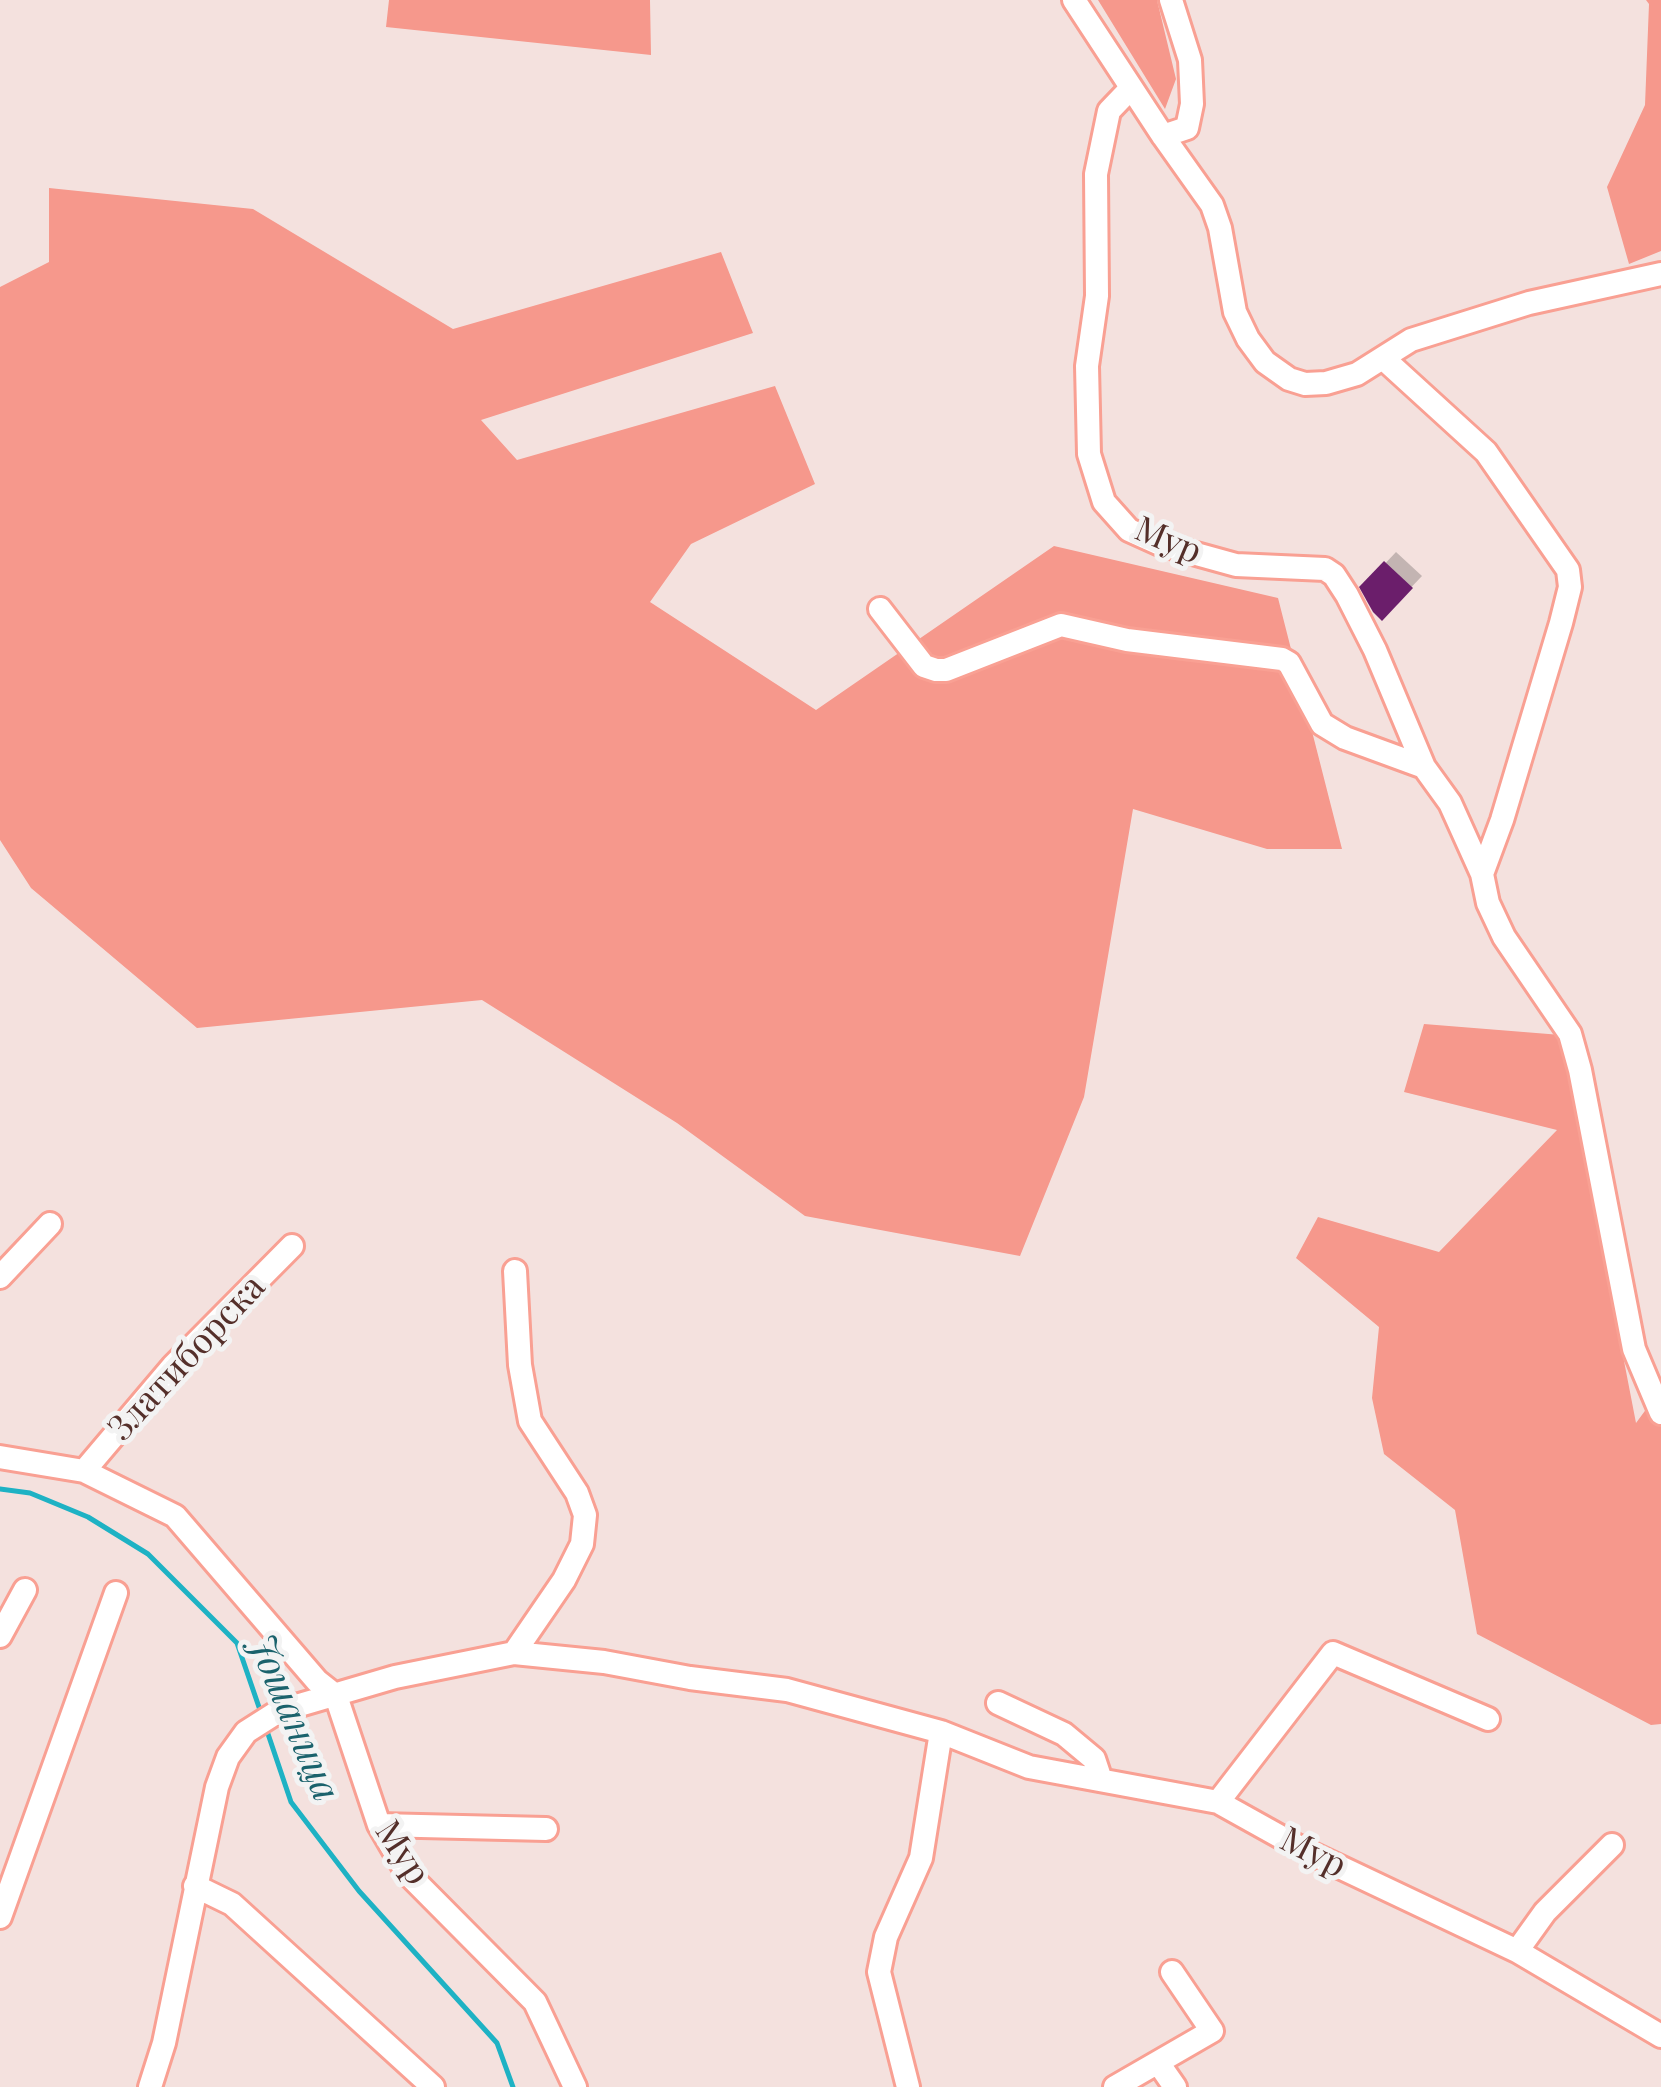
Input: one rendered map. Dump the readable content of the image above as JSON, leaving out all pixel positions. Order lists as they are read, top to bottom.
{
  "streets": {
    "street": ["Мур", "Златиборска"]
  },
  "crossings": [
    ["Мур", "Златиборска"]
  ],
  "water": ["Јошаница"]
}
